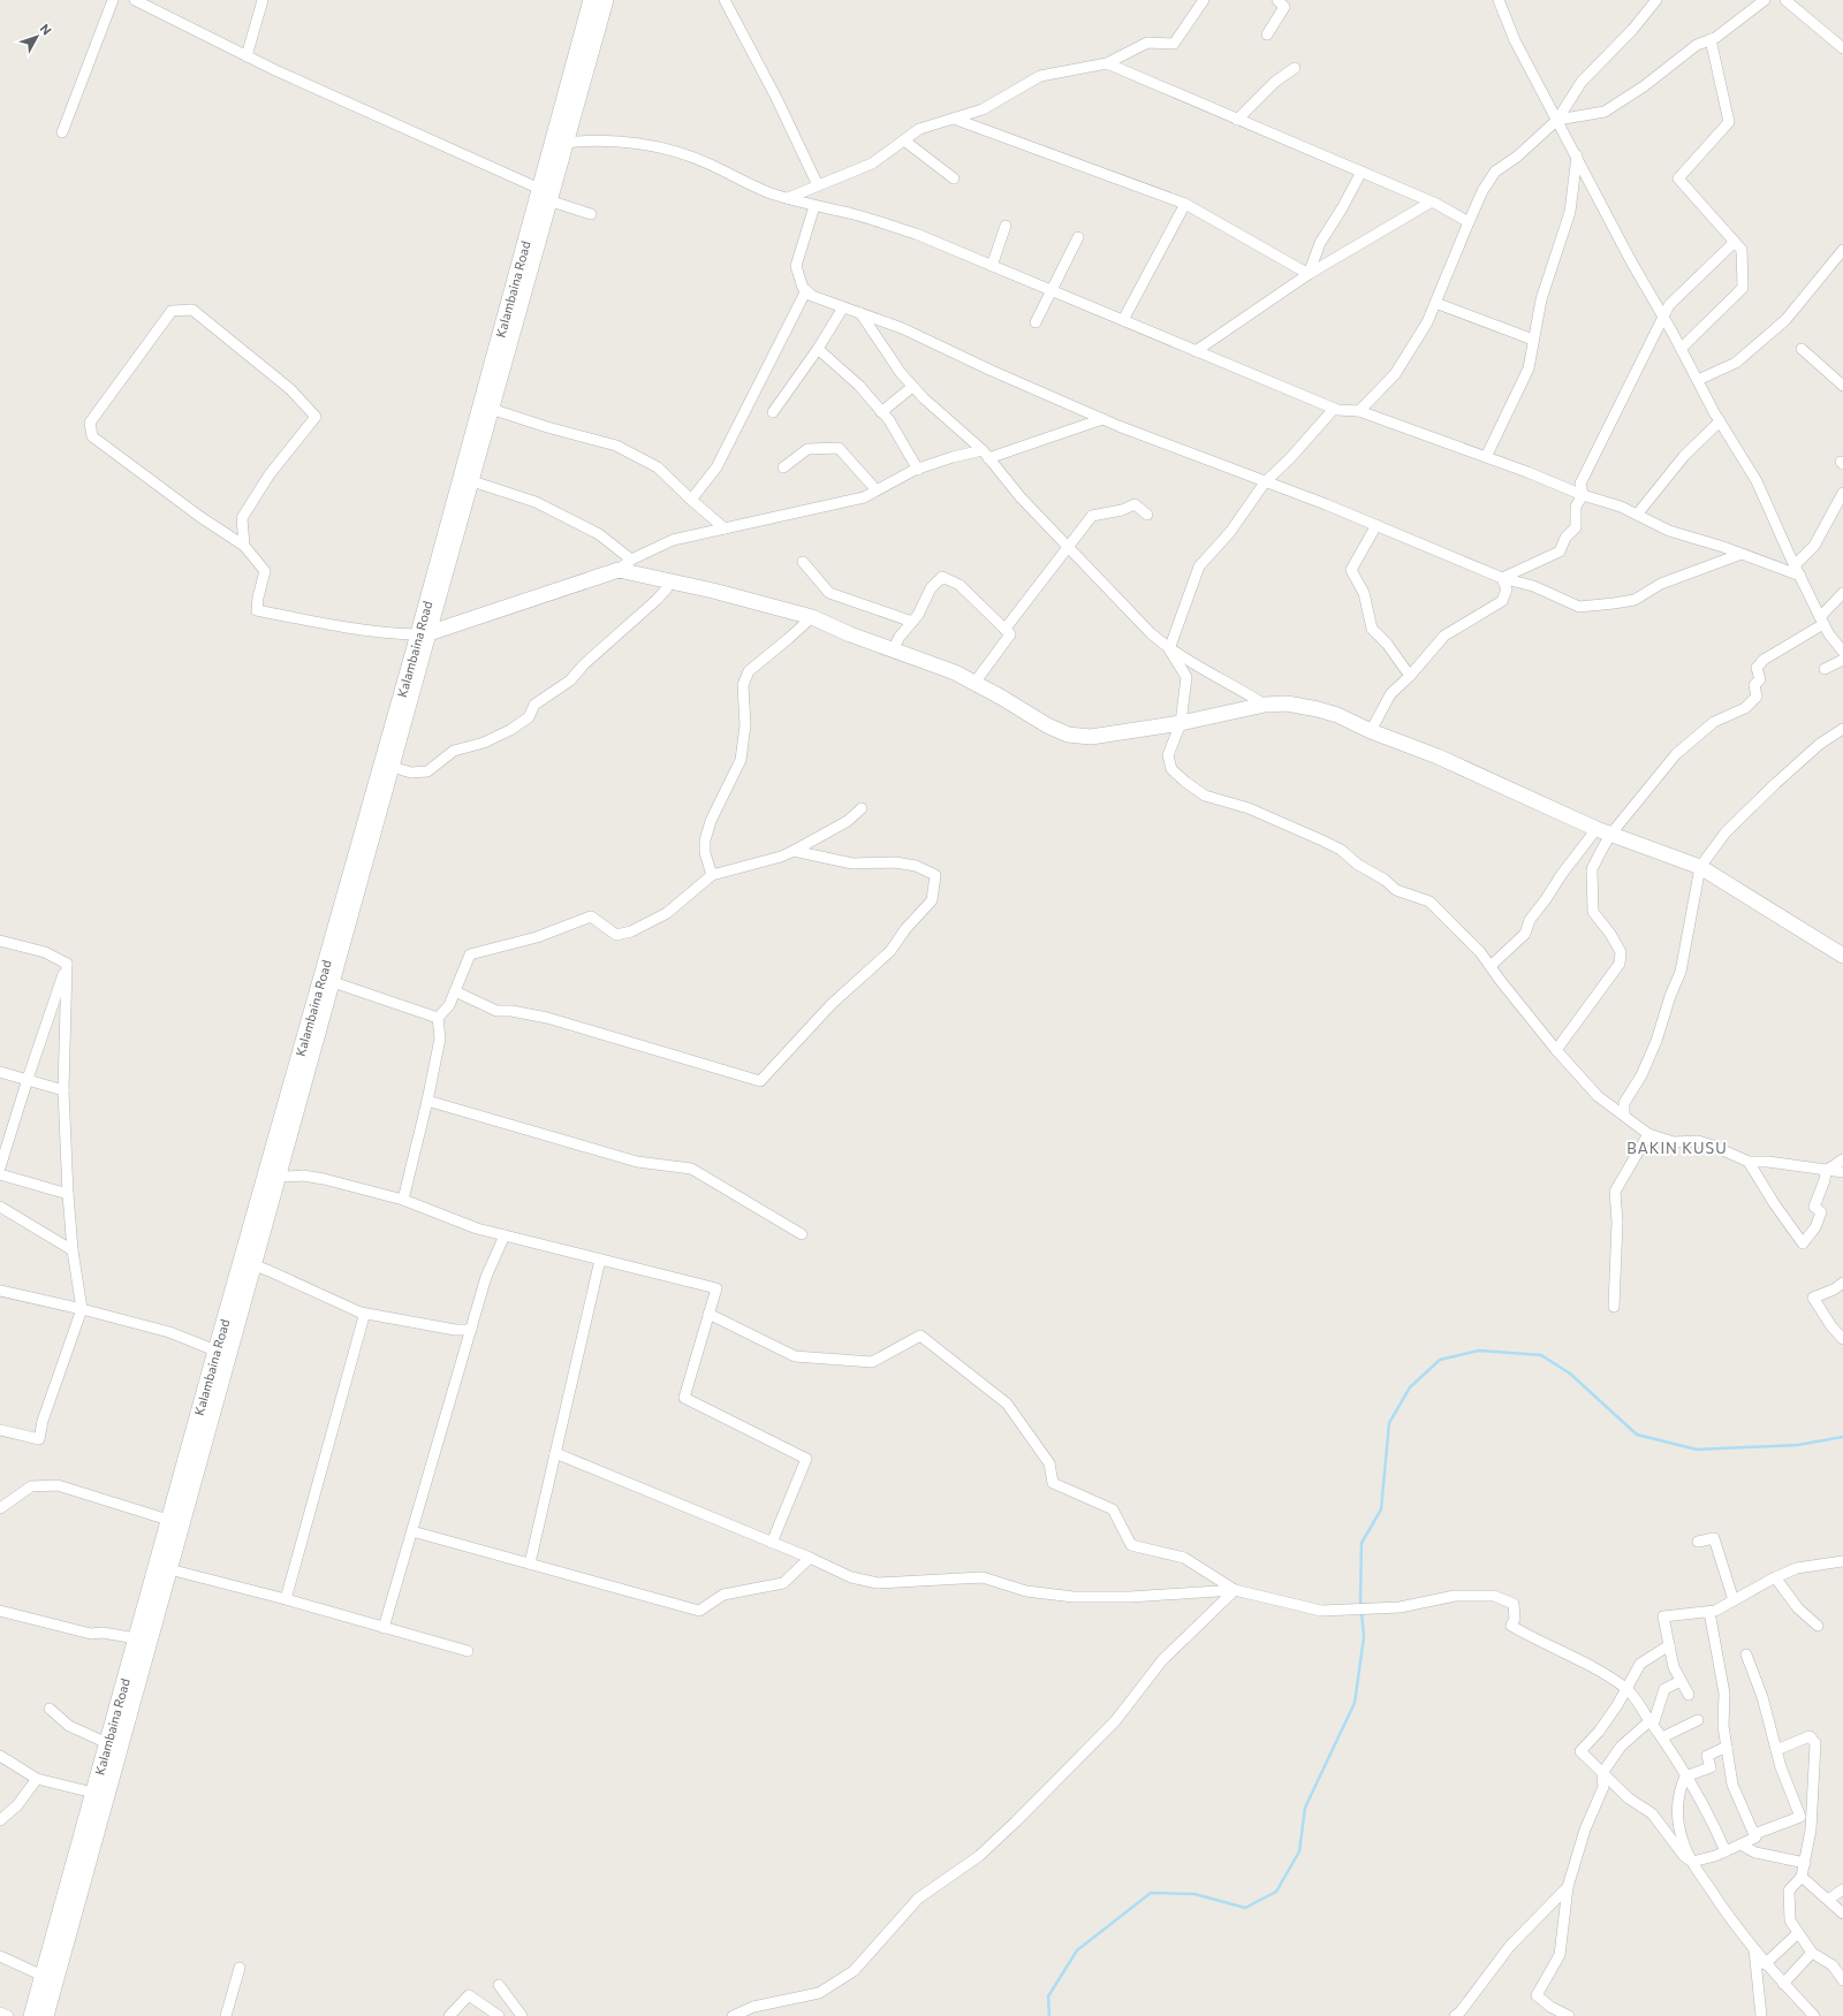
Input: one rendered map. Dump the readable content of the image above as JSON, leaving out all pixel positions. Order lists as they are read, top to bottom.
{
  "streets": {
    "main road": ["Kalambaina Road"]
  },
  "districts": ["BAKIN KUSU"],
  "north": "top right"
}
